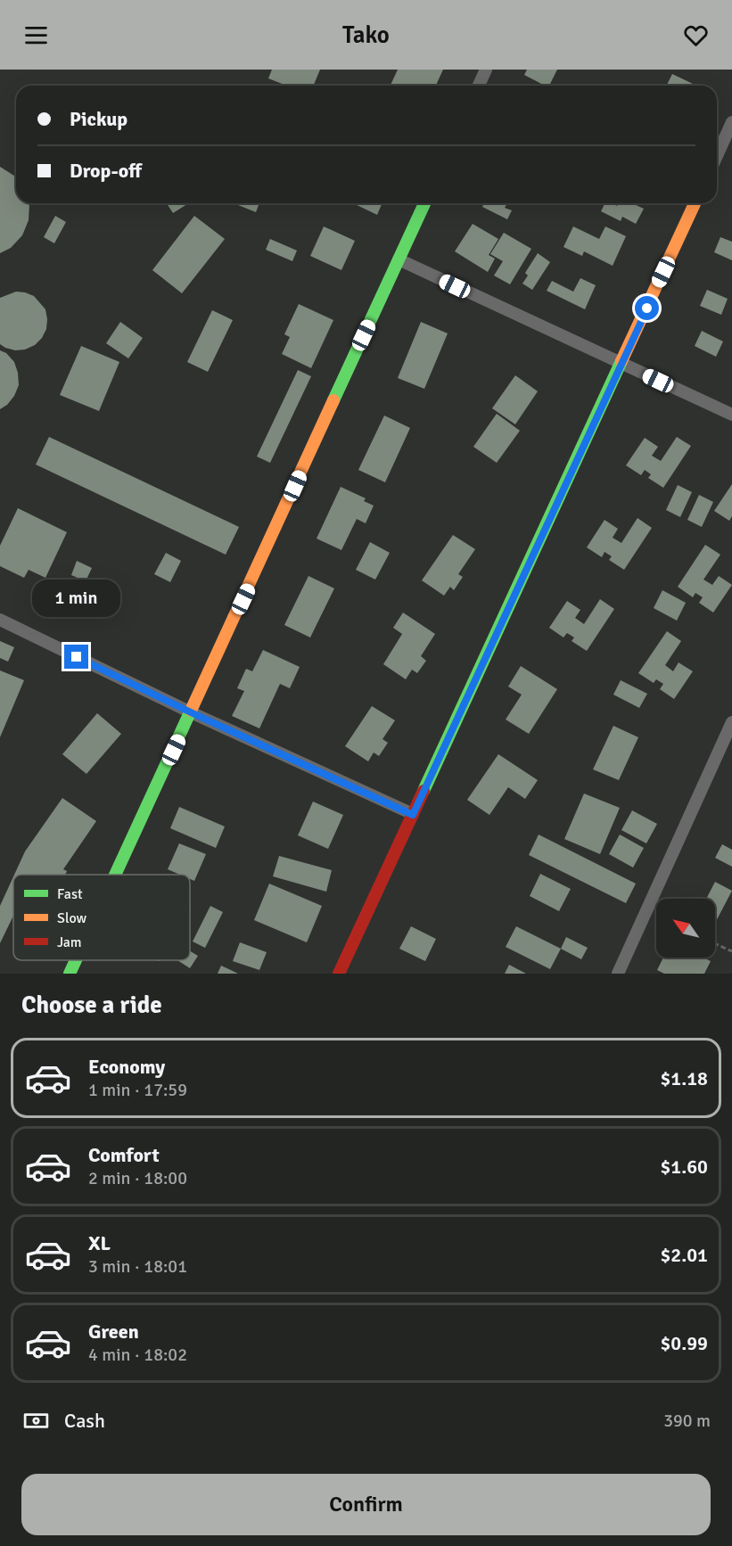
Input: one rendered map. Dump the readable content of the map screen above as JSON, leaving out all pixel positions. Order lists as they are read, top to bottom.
{
  "legend": ["Fast", "Slow", "Jam"],
  "north": "top left",
  "page": {
    "header": "Tako",
    "banner": ["Pickup", "Drop-off"],
    "bubble": "1 min",
    "heading": "Choose a ride",
    "list": [
      {
        "name": "Economy",
        "note": "1 min · 17:59",
        "value": "$1.18"
      },
      {
        "name": "Comfort",
        "note": "2 min · 18:00",
        "value": "$1.60"
      },
      {
        "name": "XL",
        "note": "3 min · 18:01",
        "value": "$2.01"
      },
      {
        "name": "Green",
        "note": "4 min · 18:02",
        "value": "$0.99"
      }
    ],
    "pay": ["Cash", "390 m"],
    "buttons": "Confirm"
  }
}
